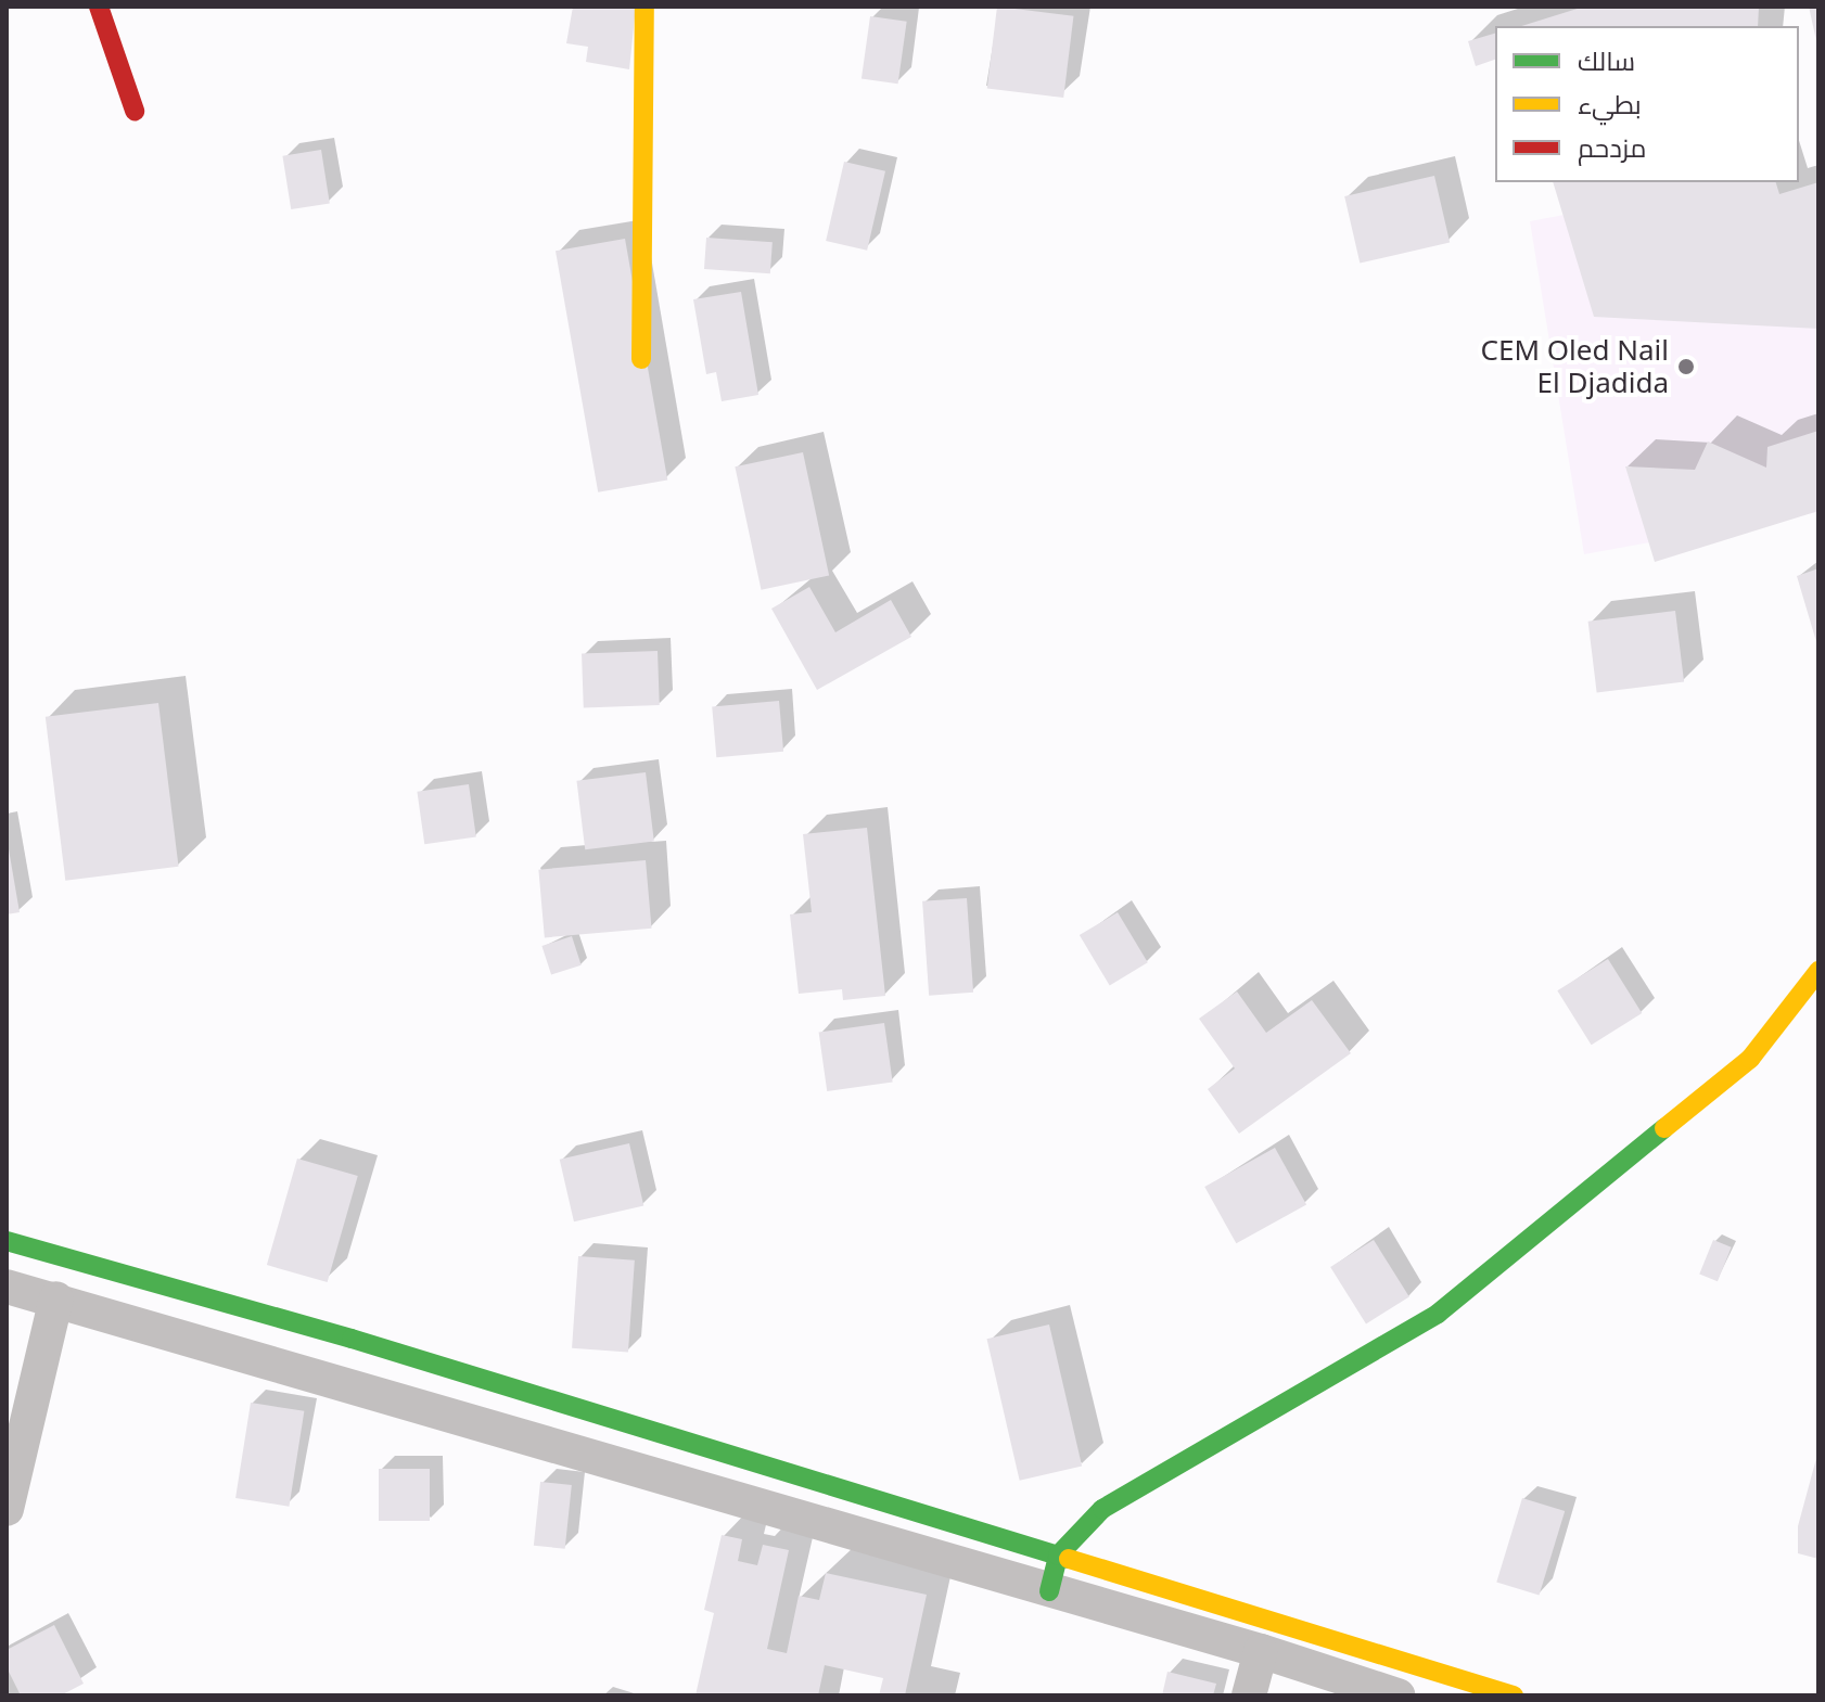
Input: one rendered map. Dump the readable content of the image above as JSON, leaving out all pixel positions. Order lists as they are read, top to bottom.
{
  "places": ["CEM Oled Nail El Djadida"],
  "legend": ["سالك", "بطيء", "مزدحم"]
}
